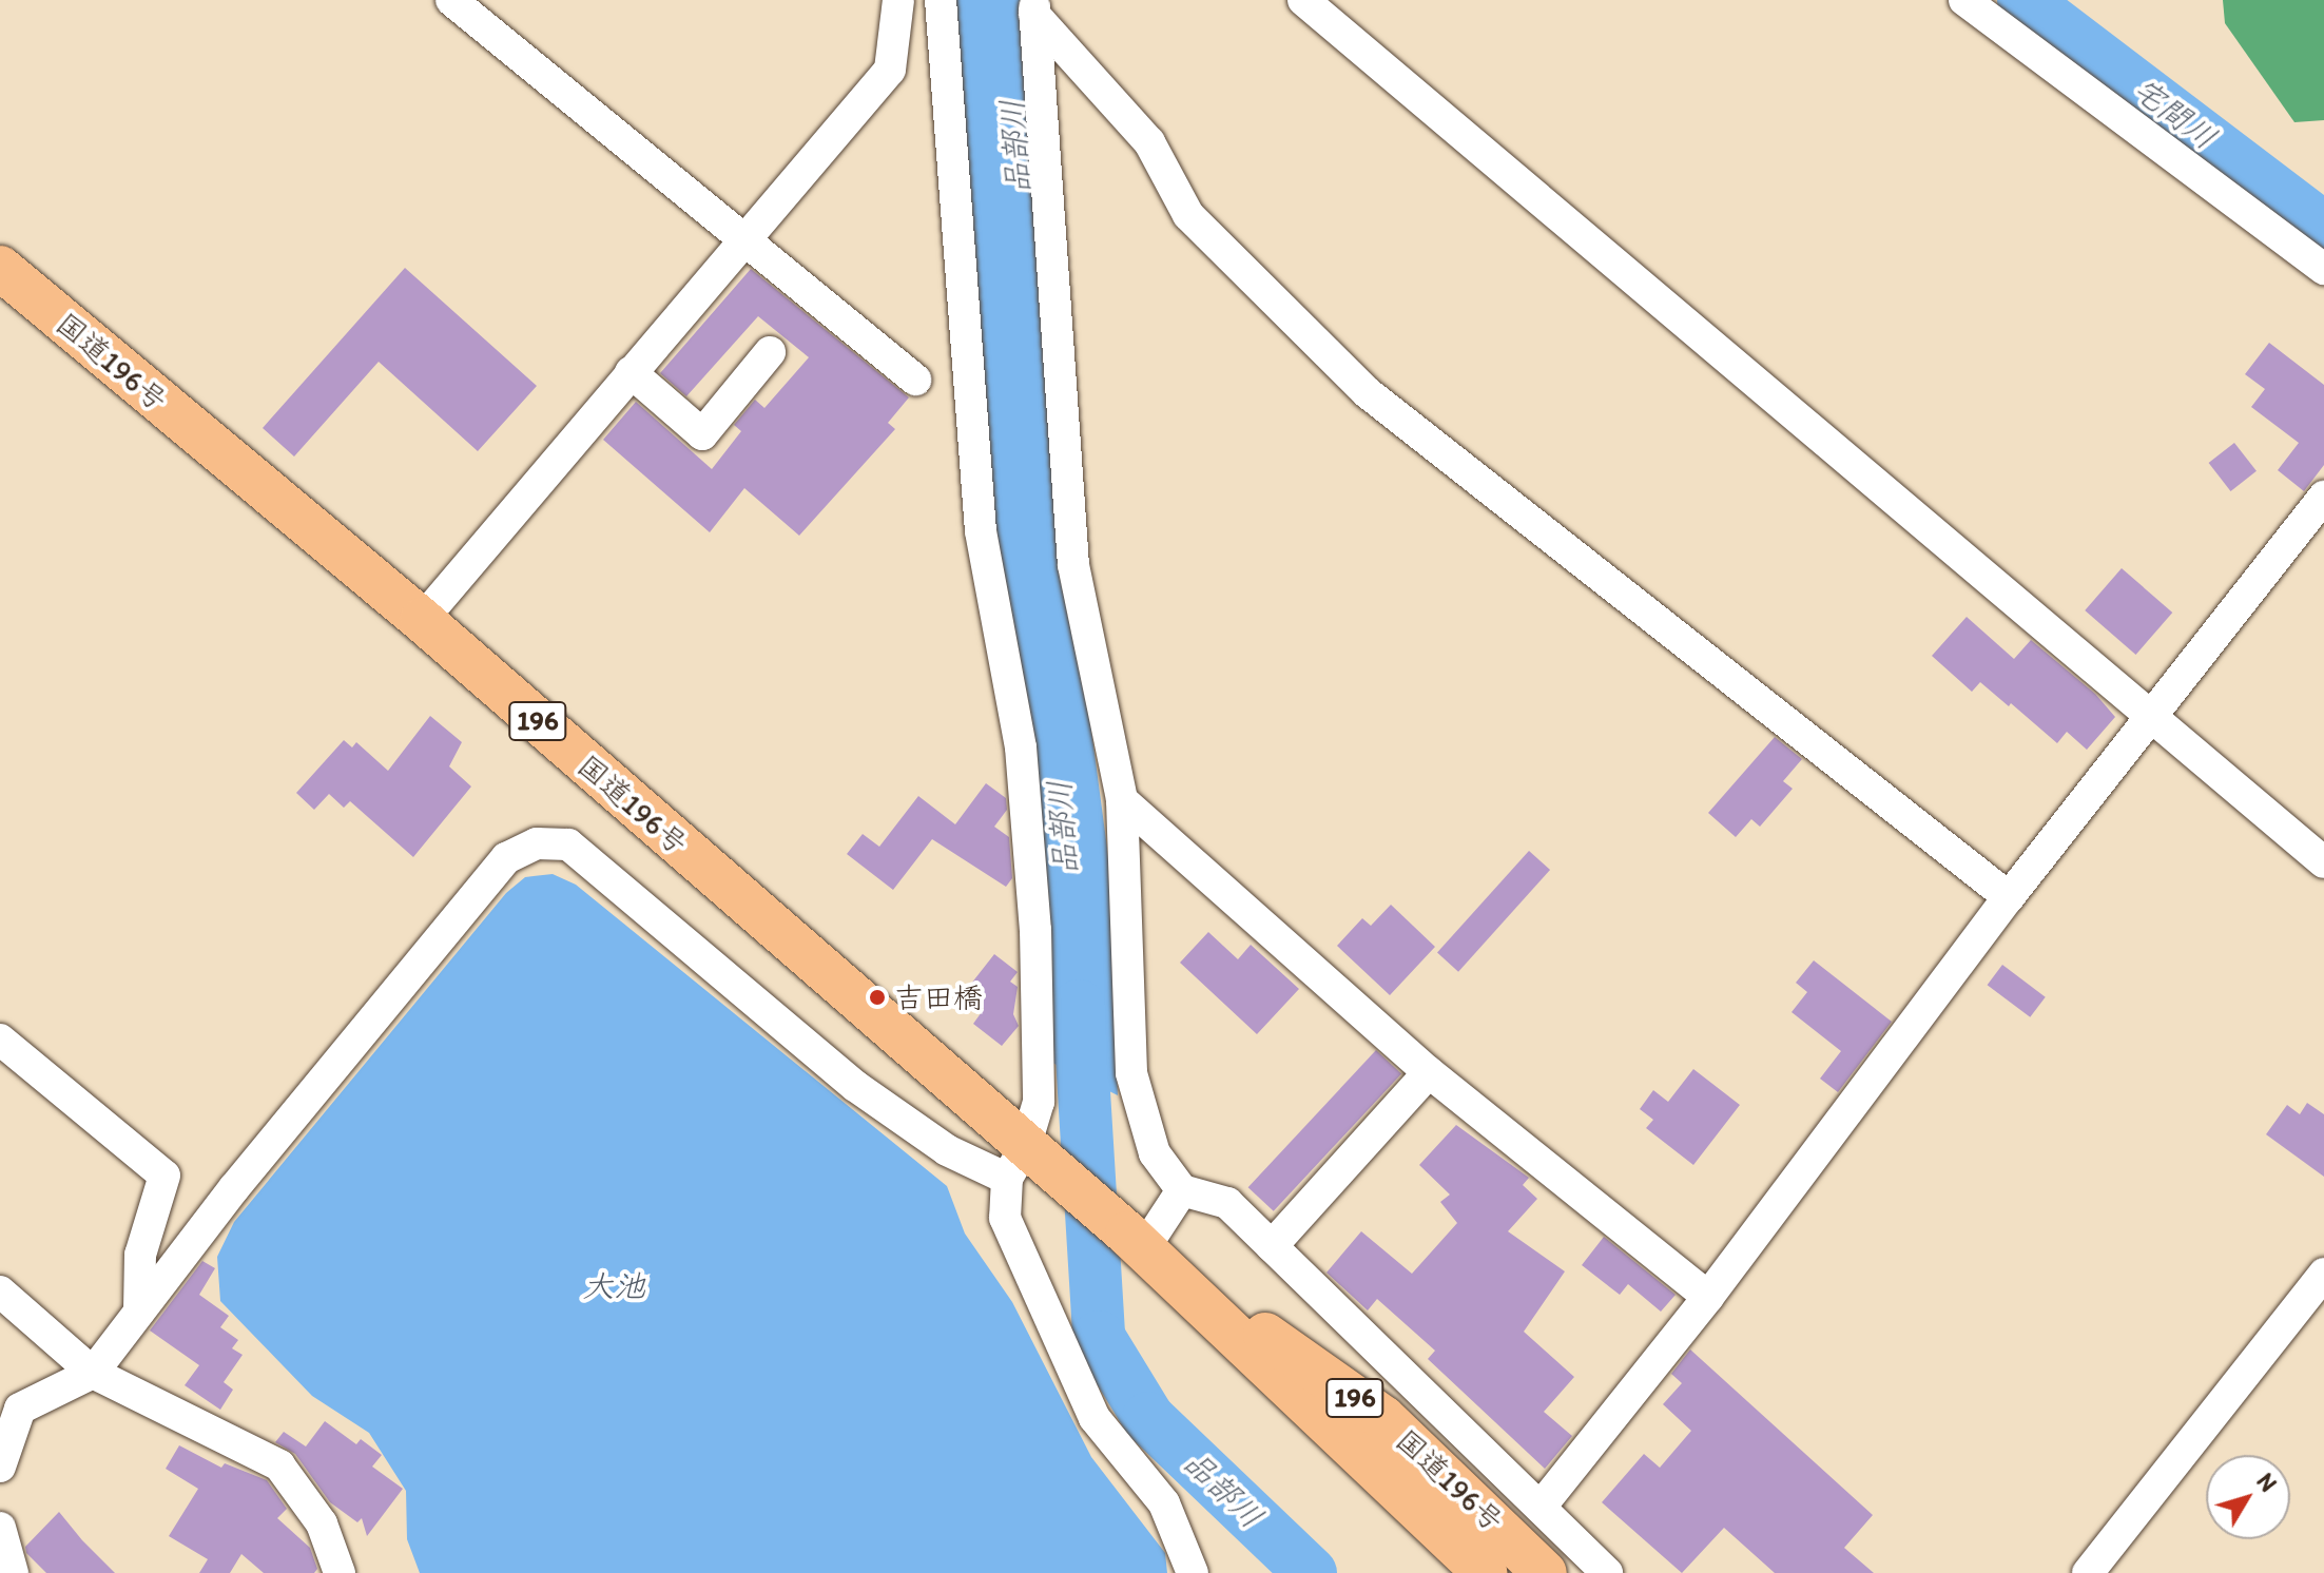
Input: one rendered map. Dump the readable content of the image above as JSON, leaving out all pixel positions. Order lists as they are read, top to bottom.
{
  "streets": {
    "highway": ["国道196号", "196"]
  },
  "water": ["宅間川", "品部川", "大池"],
  "places": ["吉田橋"],
  "north": "top right"
}
